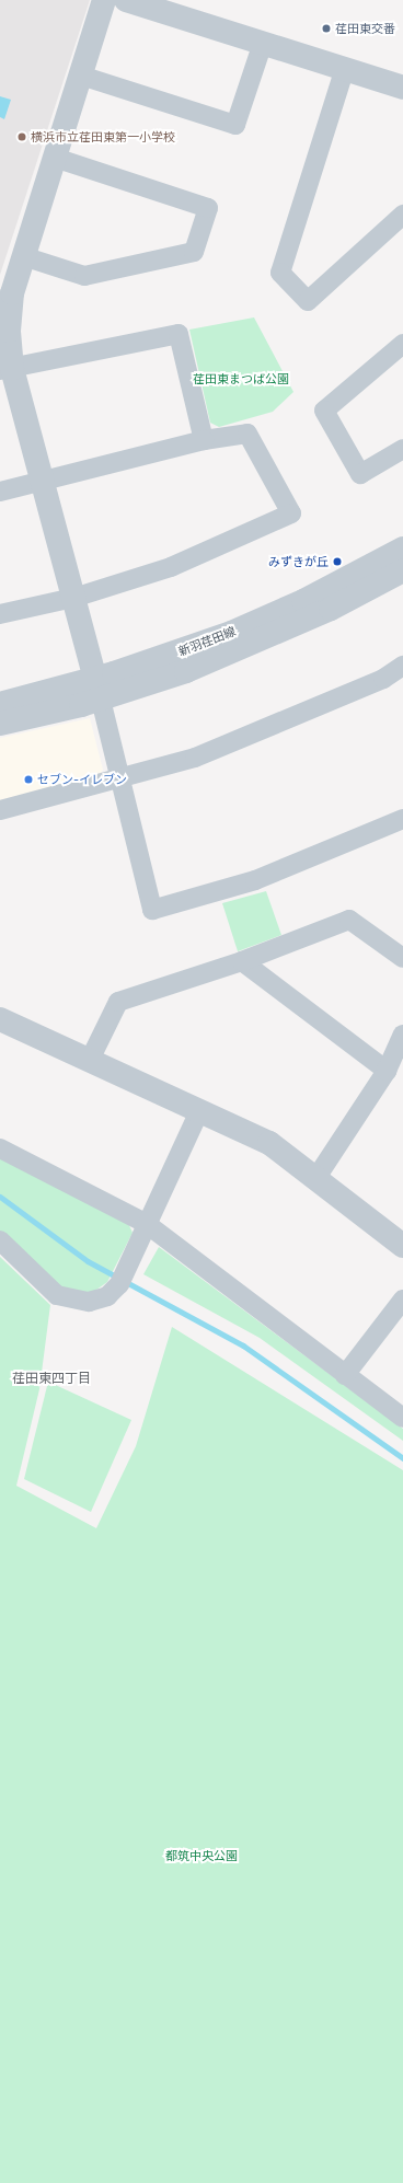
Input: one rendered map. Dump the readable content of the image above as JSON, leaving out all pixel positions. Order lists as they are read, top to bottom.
{
  "streets": {
    "street": ["新羽荏田線"]
  },
  "districts": ["荏田東四丁目"],
  "parks": ["荏田東まつば公園", "都筑中央公園"],
  "places": [
    "荏田東交番",
    "横浜市立荏田東第一小学校",
    "みずきが丘",
    "セブン-イレブン"
  ]
}
